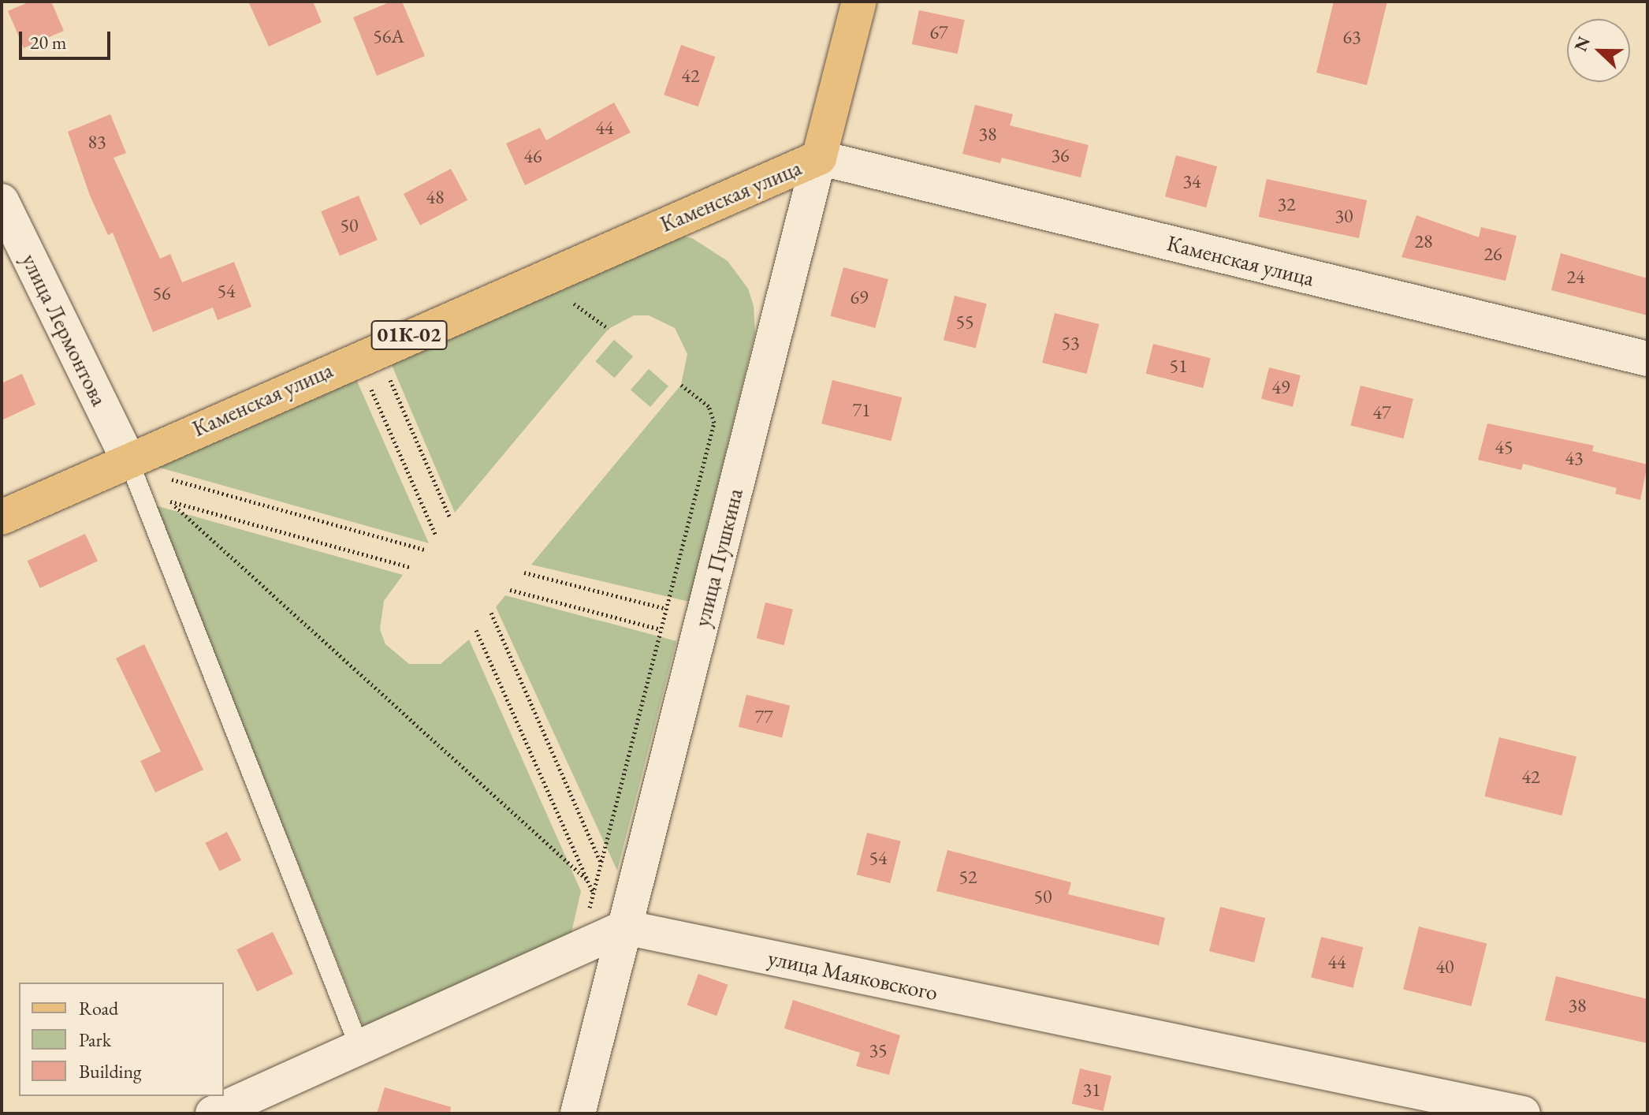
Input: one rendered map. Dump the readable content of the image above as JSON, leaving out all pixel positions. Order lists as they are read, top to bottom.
{
  "streets": {
    "main road": ["Каменская улица", "01К-02", "улица Пушкина"],
    "street": ["улица Лермонтова", "улица Маяковского"]
  },
  "crossings": [
    ["Каменская улица", "улица Лермонтова"],
    ["Каменская улица", "улица Пушкина"],
    ["улица Пушкина", "улица Маяковского"]
  ],
  "house_numbers": [
    "67",
    "56А",
    "63",
    "42",
    "44",
    "38",
    "83",
    "36",
    "46",
    "34",
    "48",
    "32",
    "30",
    "50",
    "28",
    "26",
    "24",
    "54",
    "56",
    "69",
    "55",
    "53",
    "51",
    "49",
    "71",
    "47",
    "45",
    "43",
    "77",
    "42",
    "54",
    "52",
    "50",
    "44",
    "40",
    "38",
    "35",
    "31"
  ],
  "legend": ["Road", "Park", "Building"],
  "scale_bar": "20 m",
  "north": "left"
}
